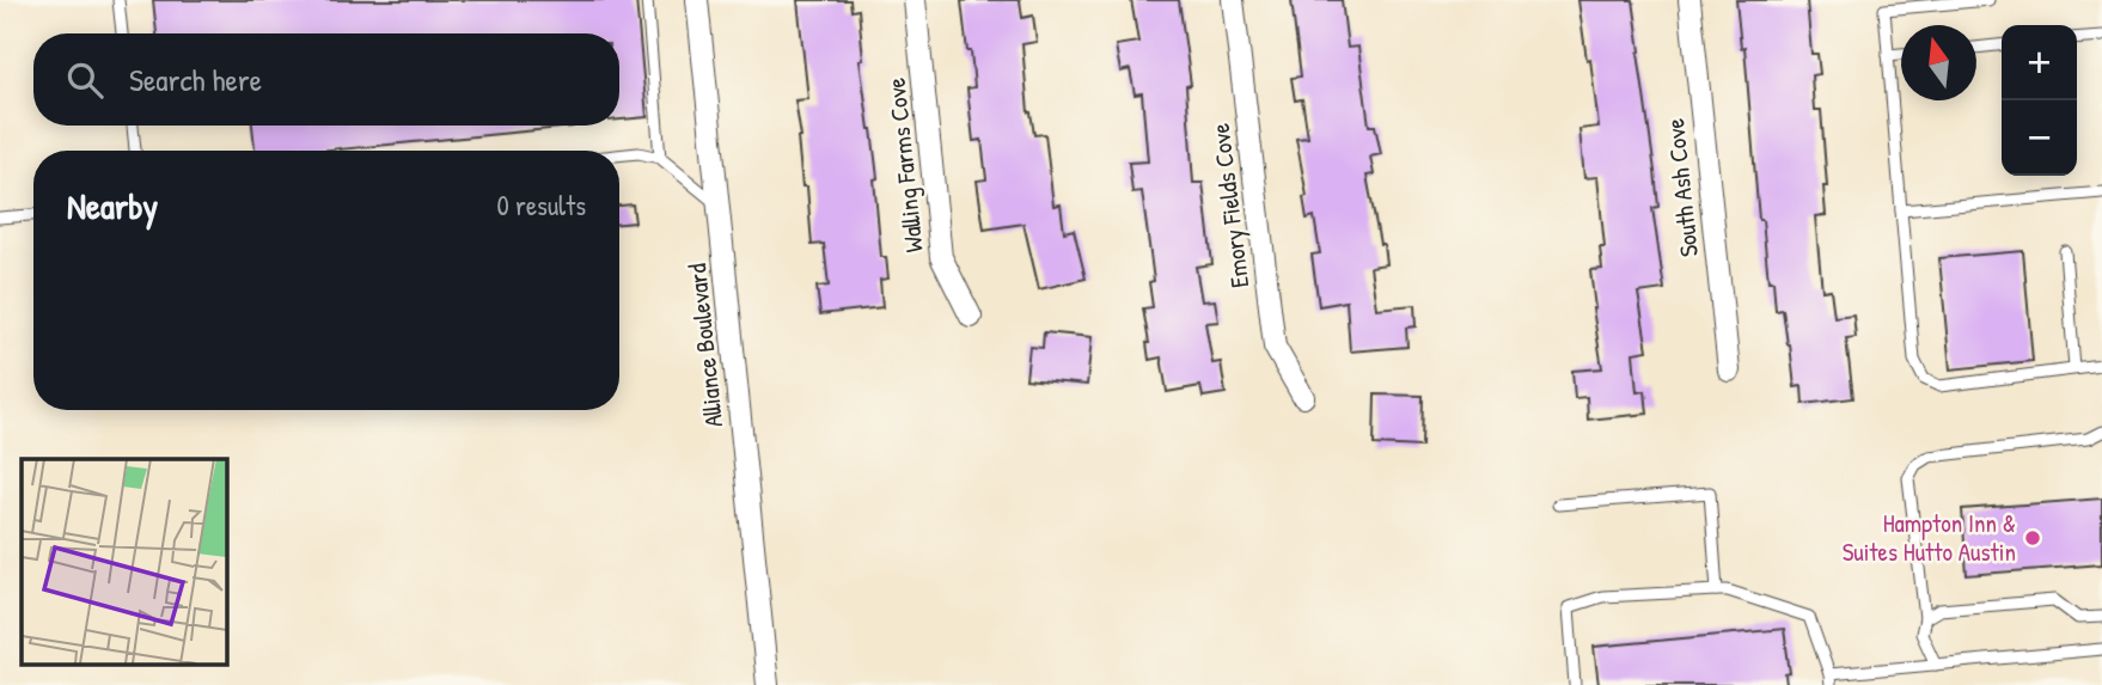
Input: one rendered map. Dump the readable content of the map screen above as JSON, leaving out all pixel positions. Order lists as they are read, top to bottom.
{
  "streets": {
    "street": [
      "Walling Farms Cove",
      "South Ash Cove",
      "Emory Fields Cove",
      "Alliance Boulevard"
    ]
  },
  "places": ["Hampton Inn & Suites Hutto Austin"],
  "north": "top",
  "page": {
    "map_buttons": ["+", "−"],
    "search": "Search here",
    "heading": ["Nearby", "0 results"]
  }
}
